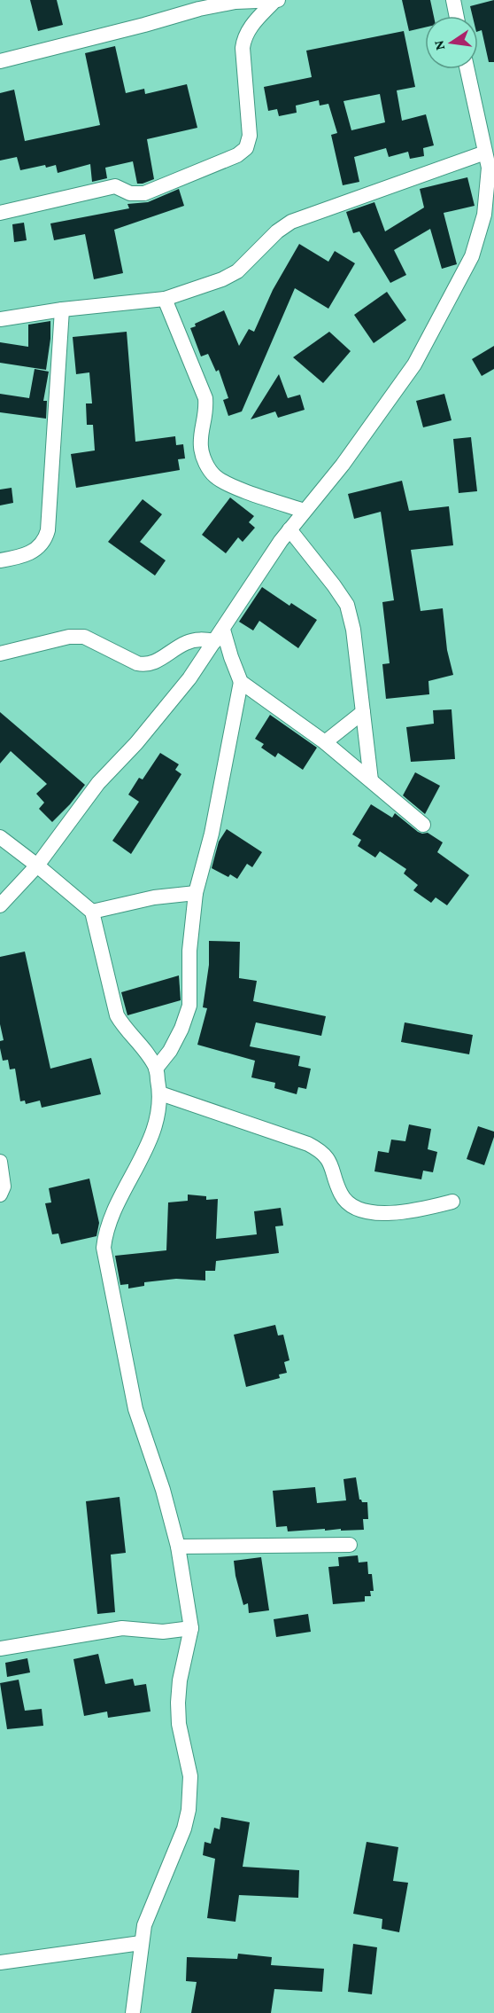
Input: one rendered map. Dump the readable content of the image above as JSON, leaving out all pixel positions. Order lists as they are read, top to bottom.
{
  "north": "left"
}
